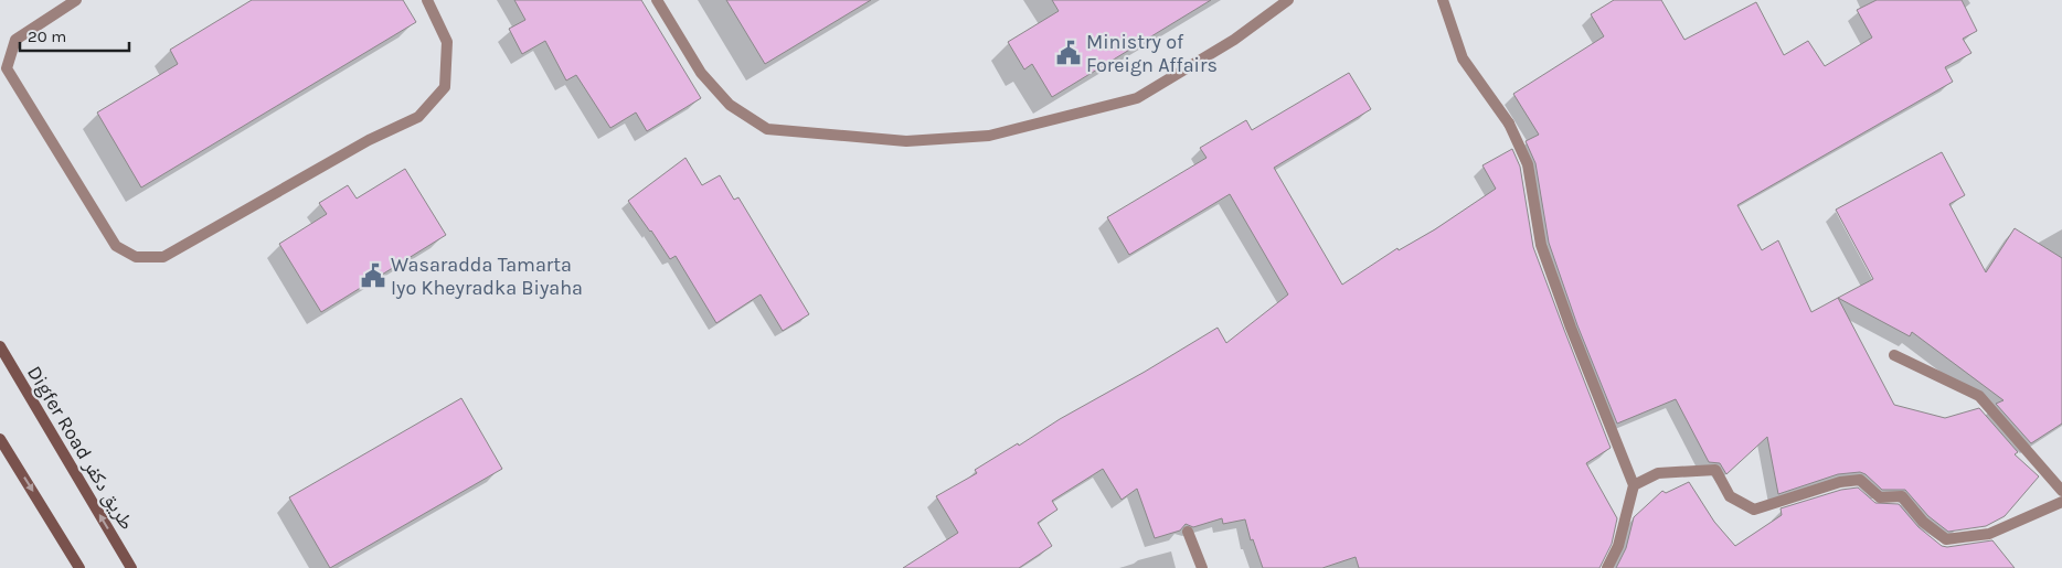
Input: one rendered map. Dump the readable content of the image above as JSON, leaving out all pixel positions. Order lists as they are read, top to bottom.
{
  "streets": {
    "street": ["Digfer Road طريق دكفر"]
  },
  "places": {
    "public building": ["Ministry of Foreign Affairs", "Wasaradda Tamarta Iyo Kheyradka Biyaha"]
  },
  "scale_bar": "20 m"
}
